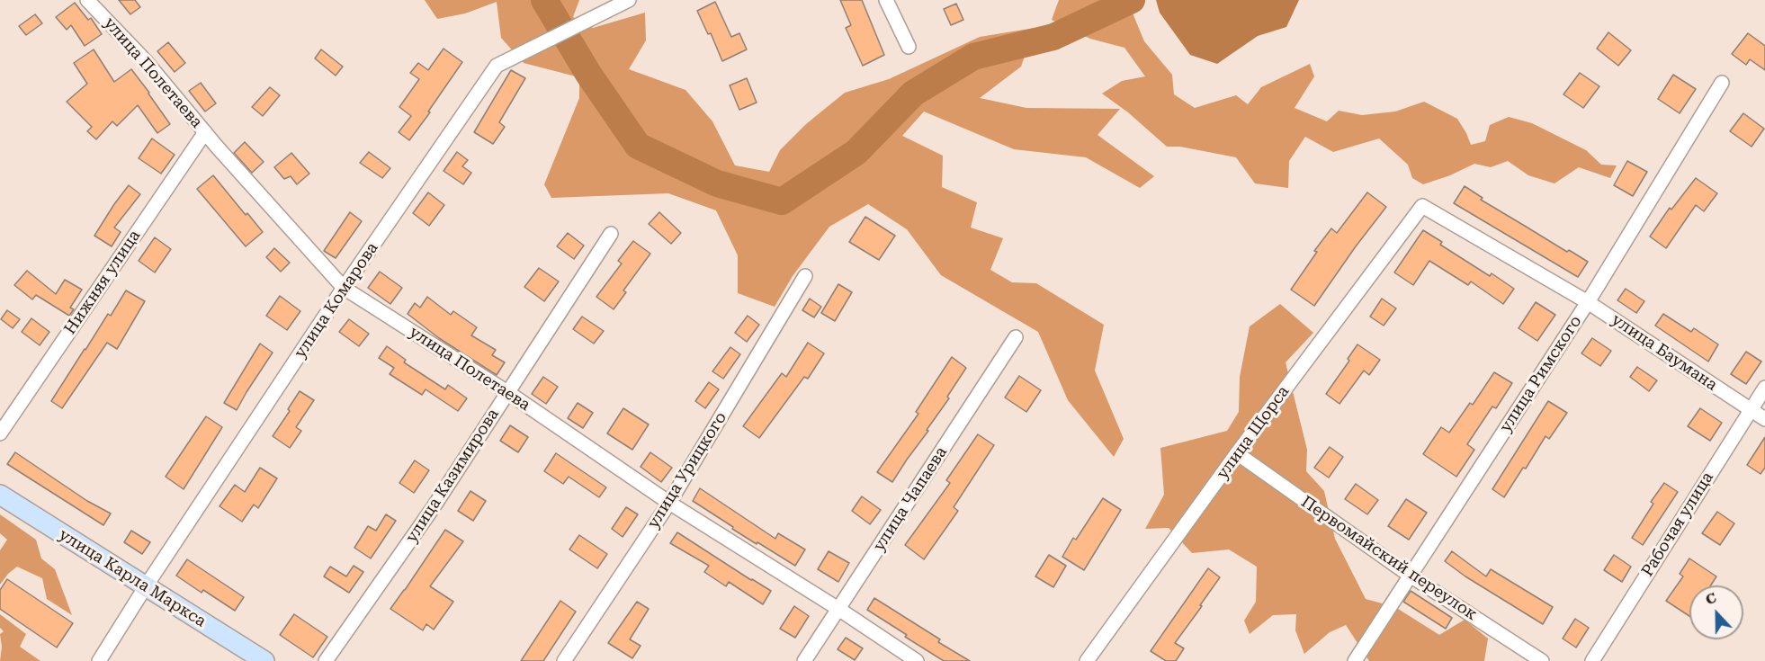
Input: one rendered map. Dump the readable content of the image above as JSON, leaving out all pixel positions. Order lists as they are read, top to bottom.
{
  "streets": {
    "main road": ["улица Карла Маркса"],
    "street": [
      "улица Полетаева",
      "Нижняя улица",
      "улица Комарова",
      "улица Баумана",
      "улица Римского",
      "улица Щорса",
      "улица Урицкого",
      "улица Казимирова",
      "улица Чапаева",
      "Рабочая улица",
      "Первомайский переулок"
    ]
  },
  "crossings": [
    ["улица Полетаева", "Нижняя улица"],
    ["улица Полетаева", "улица Комарова"],
    ["улица Полетаева", "улица Урицкого"],
    ["улица Полетаева", "улица Казимирова"],
    ["улица Полетаева", "улица Чапаева"],
    ["улица Комарова", "улица Карла Маркса"],
    ["улица Баумана", "улица Римского"],
    ["улица Баумана", "улица Щорса"],
    ["улица Баумана", "Рабочая улица"],
    ["улица Римского", "Первомайский переулок"],
    ["улица Щорса", "Первомайский переулок"]
  ],
  "north": "top"
}
